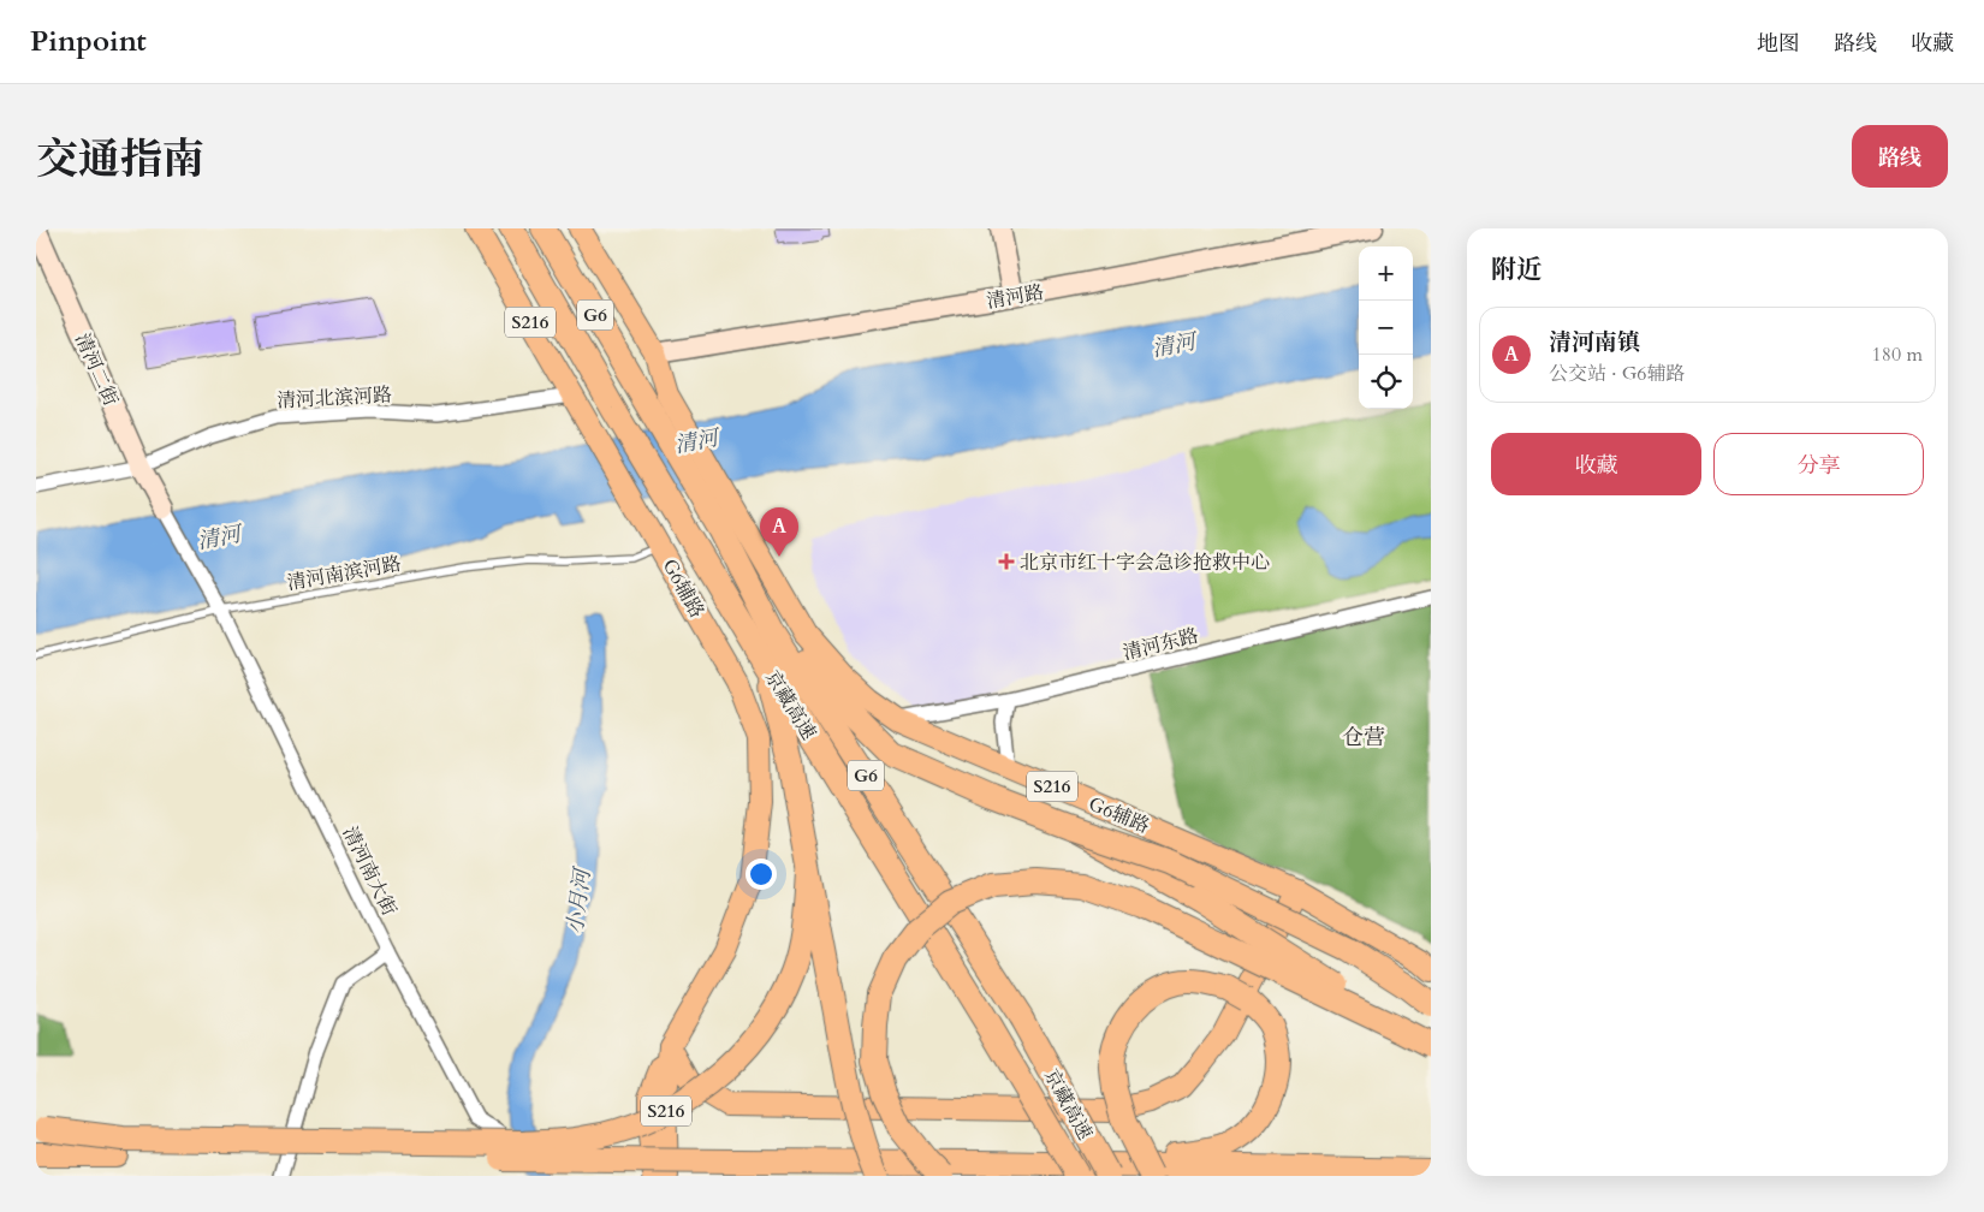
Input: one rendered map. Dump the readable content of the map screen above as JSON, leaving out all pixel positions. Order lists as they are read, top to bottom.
{
  "streets": {
    "highway": ["G6", "京藏高速"],
    "main road": ["S216", "G6辅路"],
    "street": [
      "清河路",
      "清河二街",
      "清河北滨河路",
      "清河东路",
      "清河南大街"
    ],
    "lane": ["清河南滨河路"]
  },
  "crossings": [
    ["S216", "清河北滨河路"],
    ["S216", "G6辅路"],
    ["清河二街", "清河北滨河路"],
    ["清河二街", "清河南大街"],
    ["清河北滨河路", "G6辅路"],
    ["清河南滨河路", "G6辅路"],
    ["清河南滨河路", "清河南大街"],
    ["G6辅路", "清河东路"],
    ["G6辅路", "京藏高速"]
  ],
  "districts": ["仓营"],
  "water": ["清河", "小月河"],
  "places": {
    "health": ["北京市红十字会急诊抢救中心"]
  },
  "page": {
    "header": "Pinpoint",
    "nav": ["地图", "路线", "收藏"],
    "title": "交通指南",
    "buttons": [
      "路线",
      ["收藏", "分享"]
    ],
    "heading": "附近",
    "map_buttons": ["+", "−"],
    "list": [
      {
        "mark": "A",
        "name": "清河南镇",
        "note": "公交站 · G6辅路",
        "value": "180 m"
      }
    ],
    "pins": "A"
  }
}
